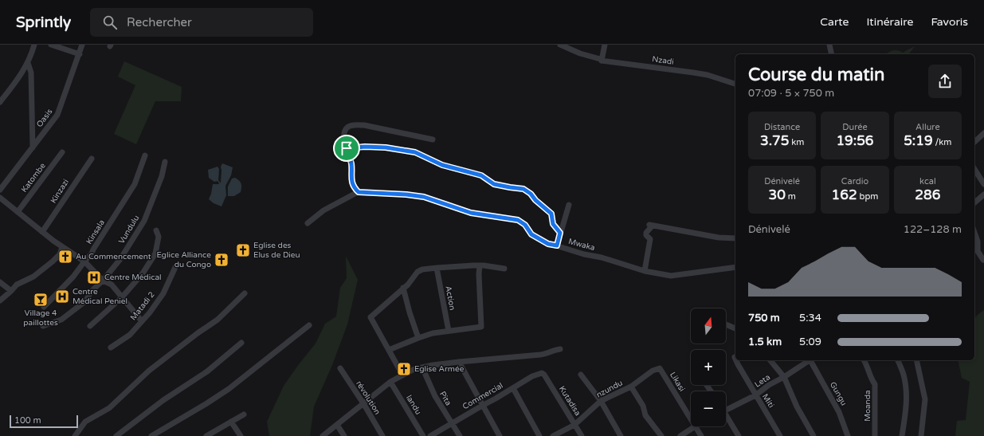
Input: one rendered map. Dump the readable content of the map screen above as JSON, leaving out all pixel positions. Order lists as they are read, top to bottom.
{
  "streets": {
    "street": [
      "Nzadi",
      "Oasis",
      "Katombe",
      "Kinzazi",
      "Vundulu",
      "Kinsala",
      "Mwaka",
      "Action",
      "Matadi 2",
      "Leta",
      "Likasi",
      "nzundu",
      "Gungu",
      "Commercial",
      "révolution",
      "Pita",
      "Kutadisa",
      "Miti",
      "landu",
      "Moanda"
    ]
  },
  "crossings": [
    ["Leta", "Miti"],
    ["Likasi", "nzundu"],
    ["nzundu", "Kutadisa"],
    ["Commercial", "Pita"],
    ["Commercial", "Kutadisa"]
  ],
  "places": {
    "church": [
      "Eglise des Elus de Dieu",
      "Au Commencement",
      "Eglice Alliance du Congo",
      "Eglise Armée"
    ],
    "hospital": ["Centre Médical", "Centre Médical Peniel"],
    "bar": ["Village 4 paillottes"]
  },
  "scale_bar": "100 m",
  "north": "top",
  "page": {
    "header": "Sprintly",
    "search": "Rechercher",
    "nav": ["Carte", "Itinéraire", "Favoris"],
    "heading": ["Course du matin", "07:09 · 5 × 750 m"],
    "stats": [
      ["Distance", "3.75 km"],
      ["Durée", "19:56"],
      ["Allure", "5:19 /km"],
      ["Dénivelé", "30 m"],
      ["Cardio", "162 bpm"],
      ["kcal", "286"]
    ],
    "chart": ["Dénivelé", "122–128 m"],
    "list": [
      {
        "name": "750 m",
        "note": "5:34"
      },
      {
        "name": "1.5 km",
        "note": "5:09"
      }
    ],
    "map_buttons": ["+", "−"],
    "scale": "100 m"
  }
}
